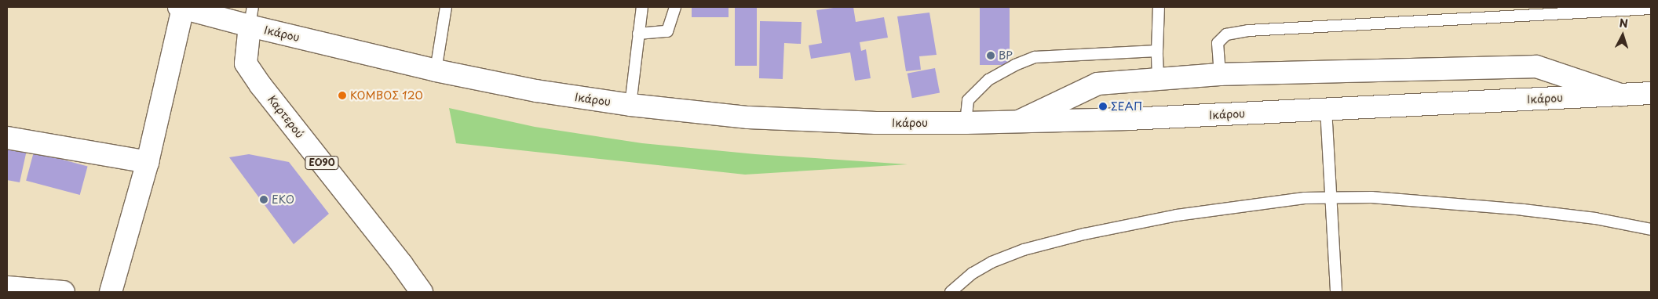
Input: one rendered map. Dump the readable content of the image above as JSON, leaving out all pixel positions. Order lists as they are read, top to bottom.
{
  "streets": {
    "main road": ["Ικάρου", "Καρτερού", "ΕΟ90"]
  },
  "crossings": [
    ["Ικάρου", "Καρτερού"]
  ],
  "places": [
    "BP",
    "ΚΟΜΒΟΣ 120",
    "ΣΕΑΠ",
    "EKO"
  ],
  "north": "top"
}
